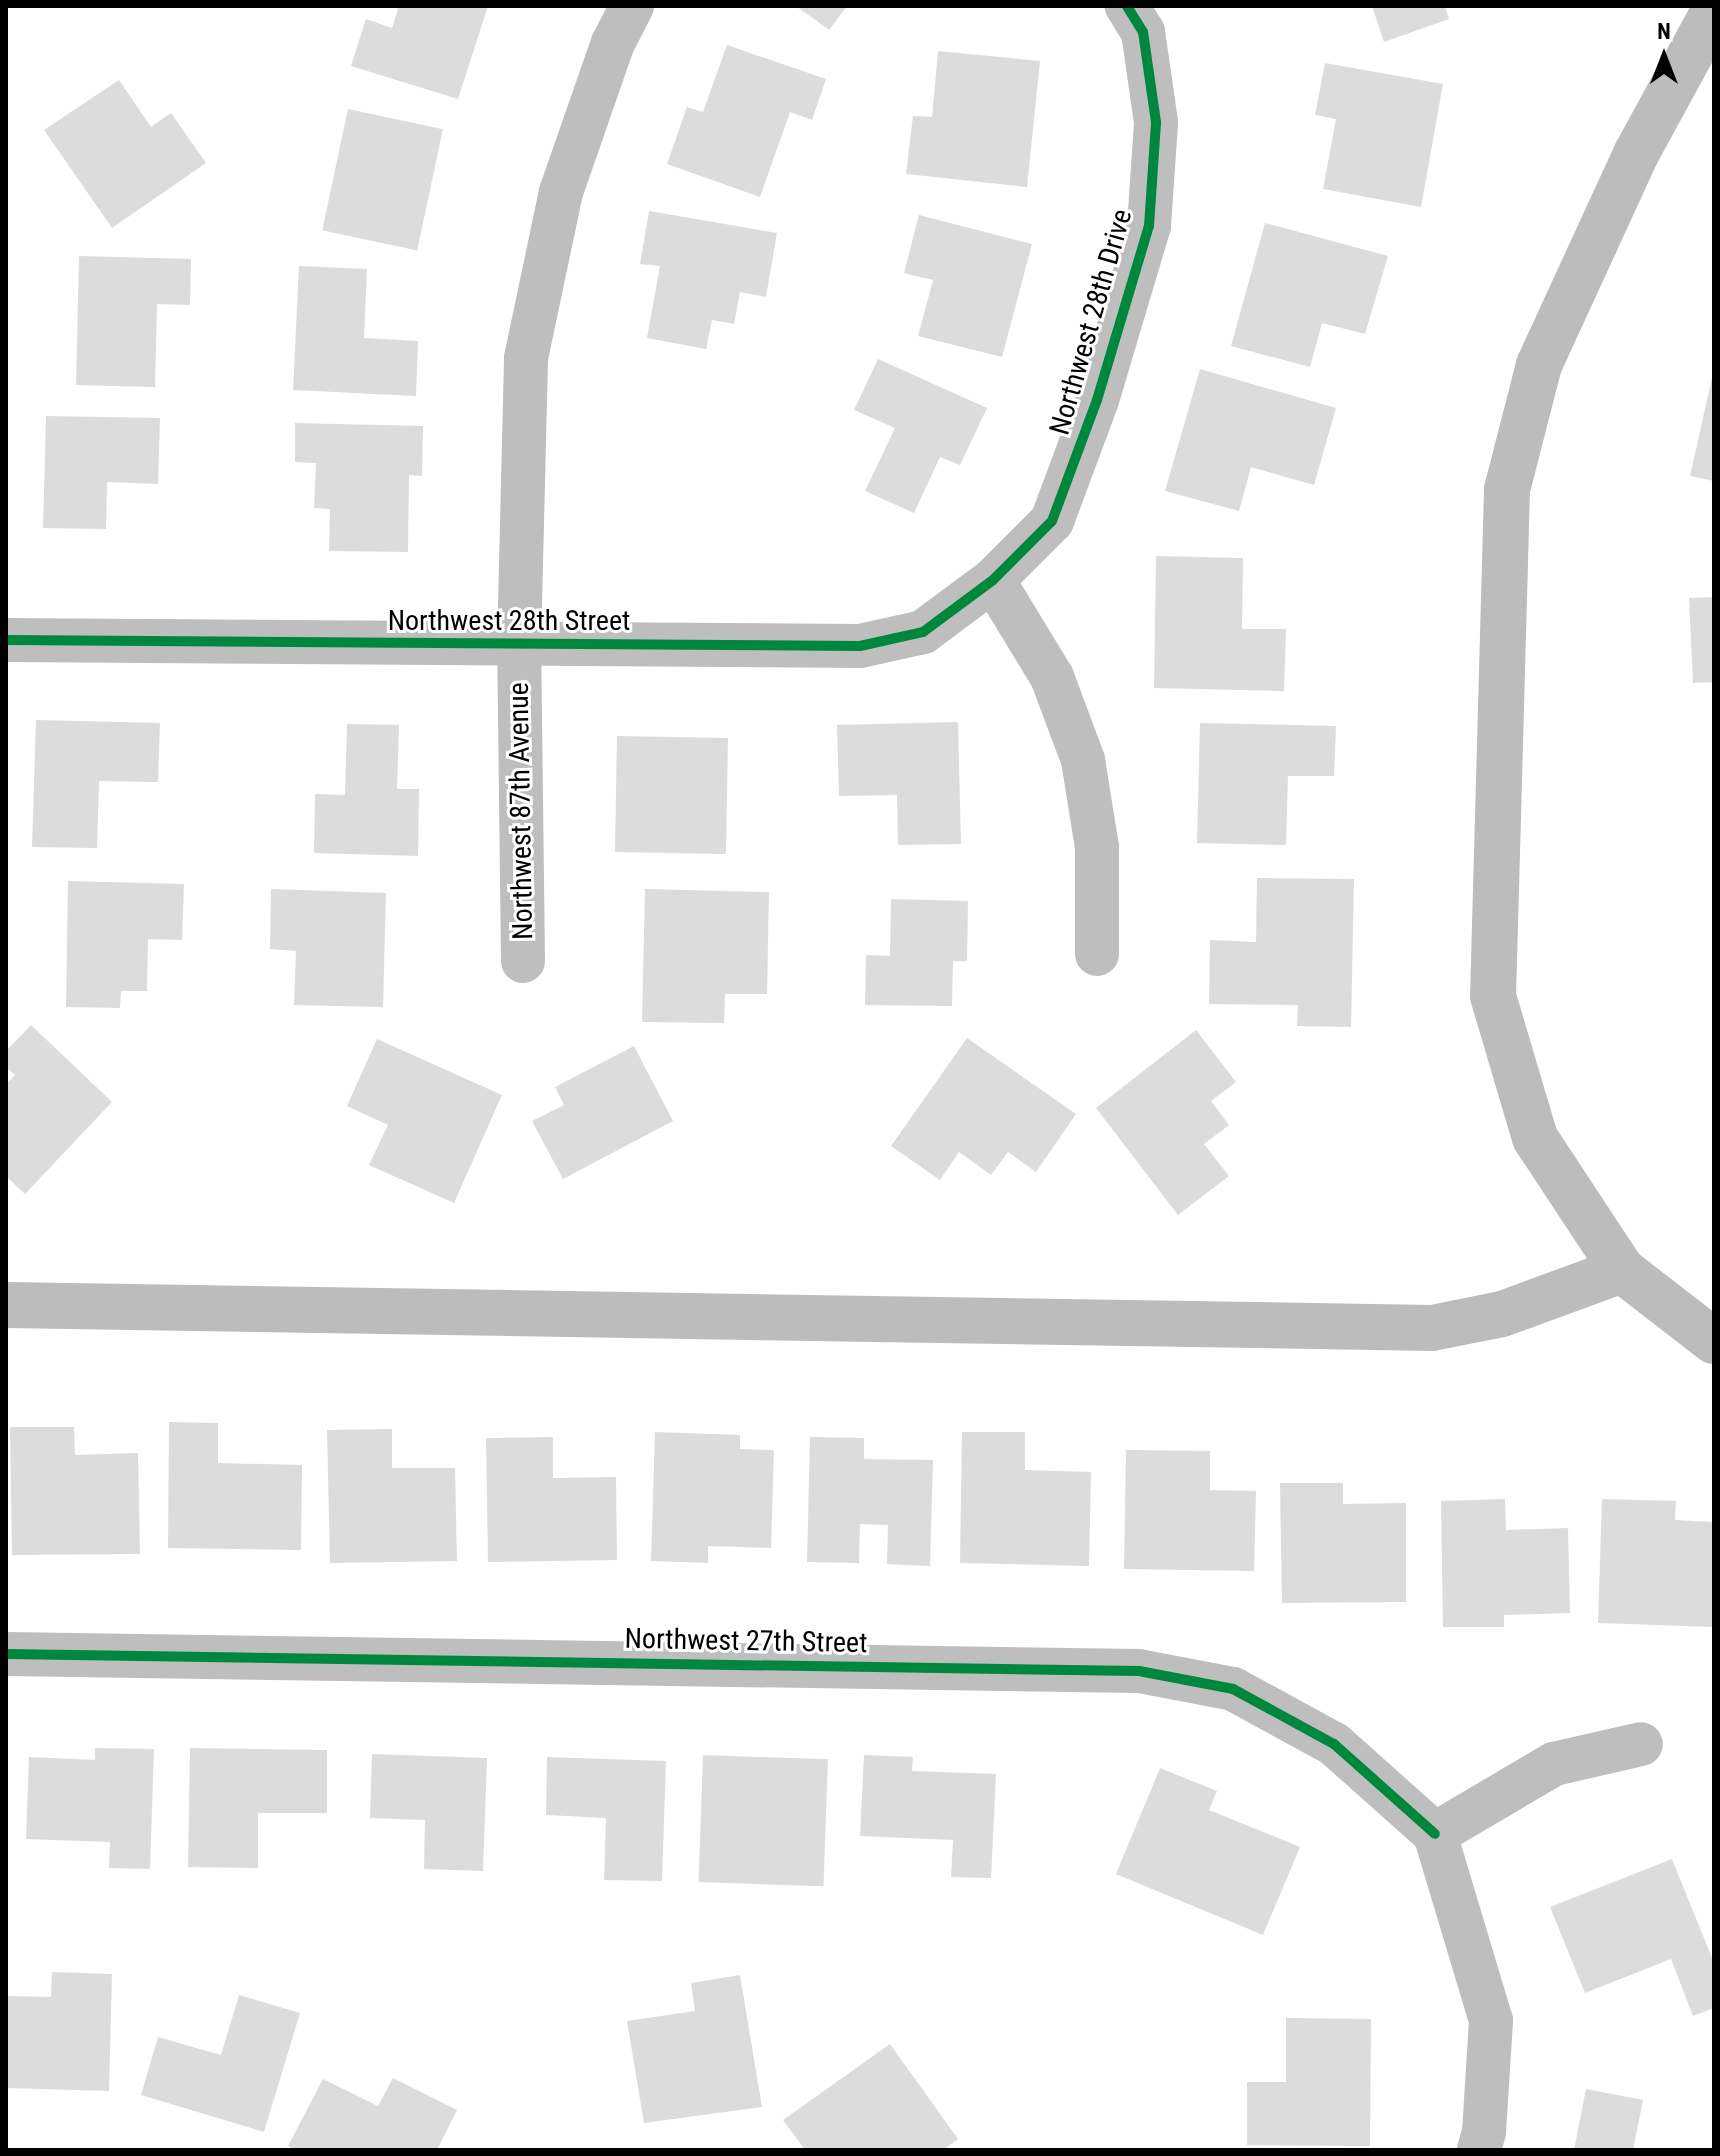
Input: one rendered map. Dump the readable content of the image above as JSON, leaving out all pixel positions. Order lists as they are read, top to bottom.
{
  "streets": {
    "street": [
      "Northwest 28th Drive",
      "Northwest 28th Street",
      "Northwest 87th Avenue",
      "Northwest 27th Street"
    ]
  },
  "crossings": [
    ["Northwest 28th Drive", "Northwest 28th Street"],
    ["Northwest 28th Street", "Northwest 87th Avenue"]
  ],
  "north": "top"
}
